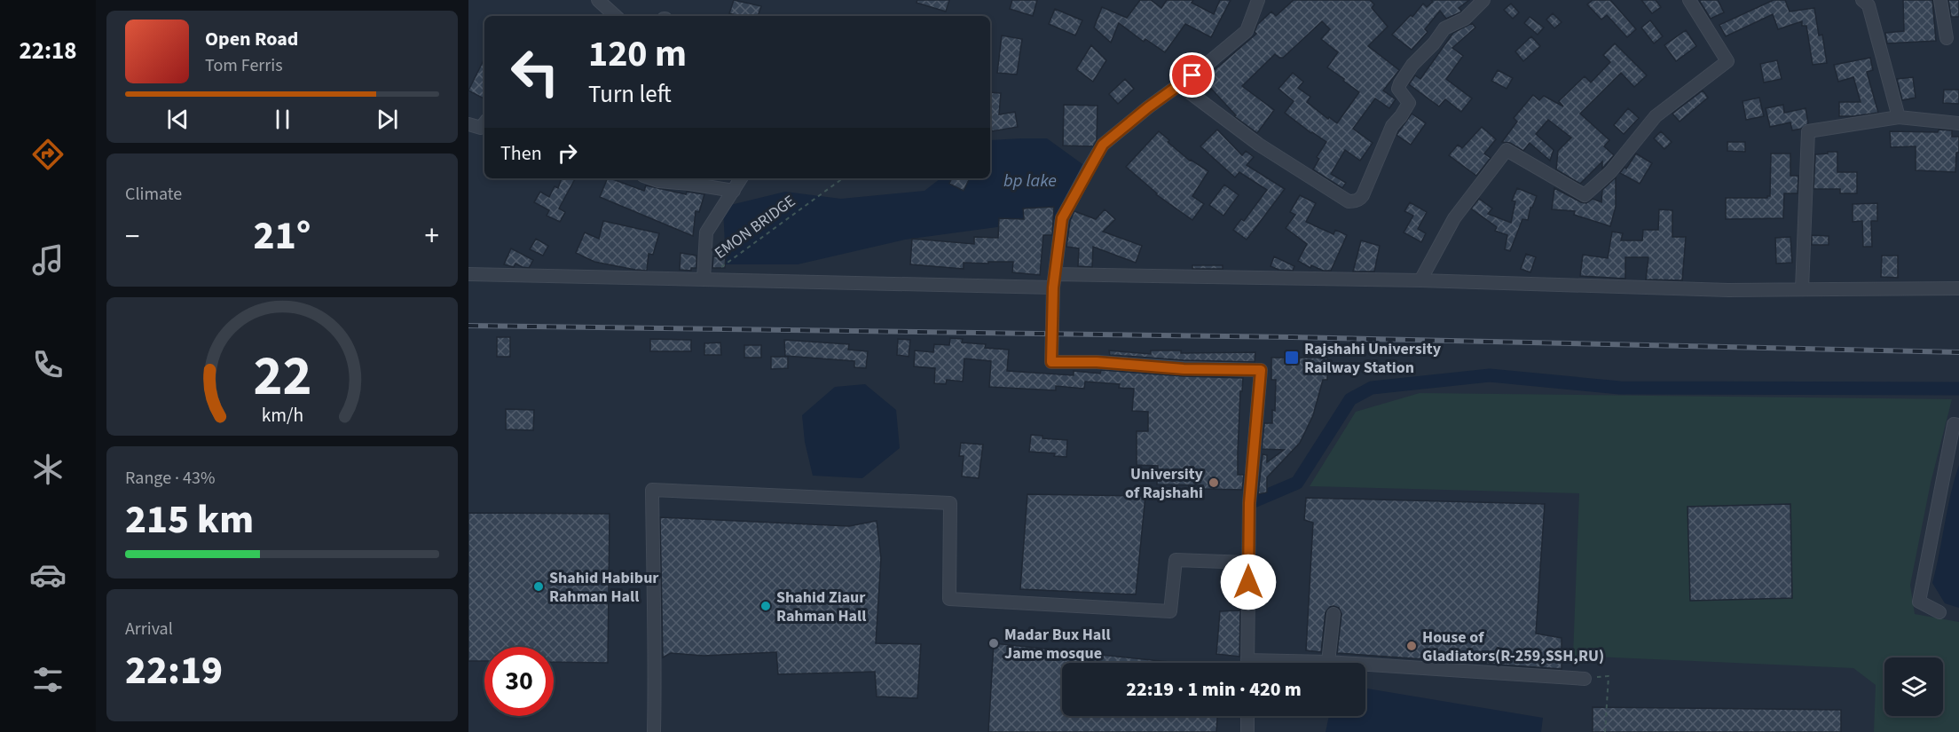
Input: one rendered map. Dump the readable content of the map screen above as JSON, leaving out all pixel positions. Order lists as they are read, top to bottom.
{
  "streets": {
    "path": ["EMON BRIDGE"]
  },
  "water": ["bp lake"],
  "places": {
    "transit": ["Rajshahi University Railway Station"],
    "other": [
      "University of Rajshahi",
      "Shahid Habibur Rahman Hall",
      "Shahid Ziaur Rahman Hall",
      "Madar Bux Hall Jame mosque",
      "House of Gladiators(R-259,SSH,RU)"
    ]
  },
  "page": {
    "tabs": "22:18",
    "turn": ["120 m", "Turn left"],
    "song": ["Open Road", "Tom Ferris"],
    "then": "Then",
    "tile": [
      "Climate",
      ["Range · 43%", "215 km"],
      ["Arrival", "22:19"]
    ],
    "heat": ["−", "21°", "+"],
    "limit": "30",
    "trip": "22:19 · 1 min · 420 m",
    "gauge": ["22", "km/h"]
  }
}
